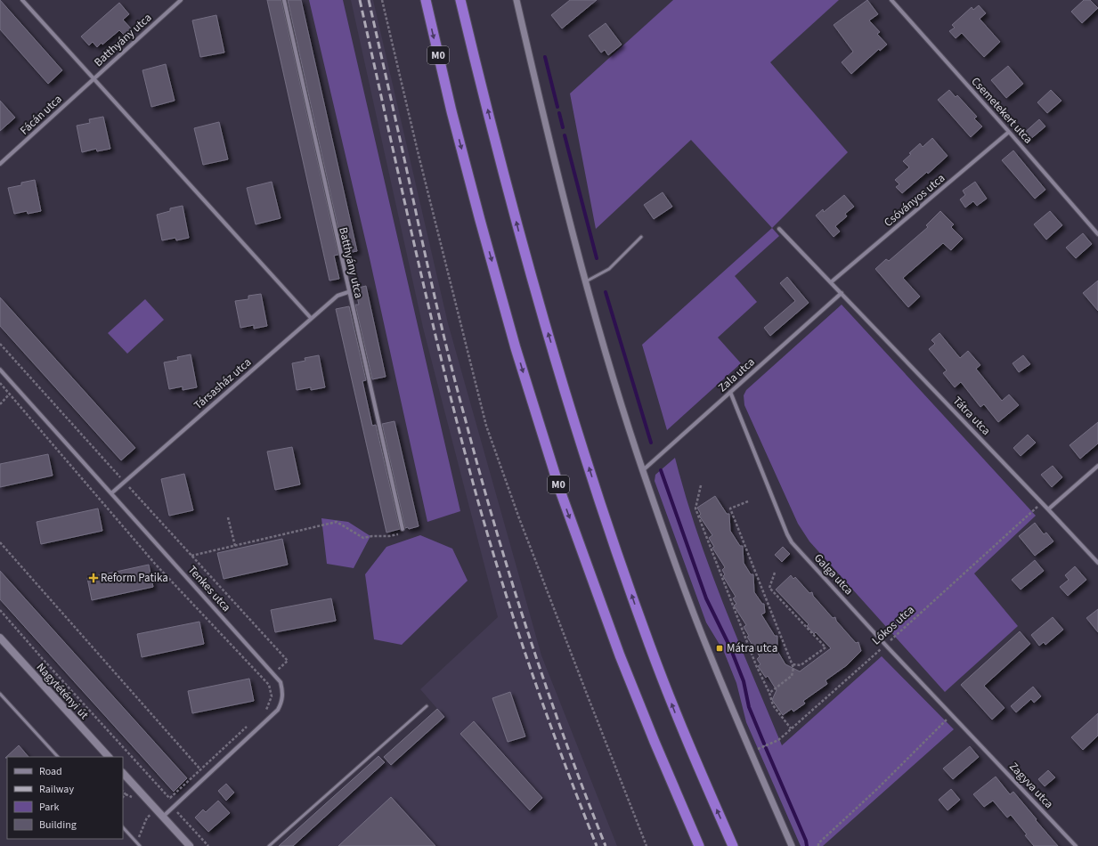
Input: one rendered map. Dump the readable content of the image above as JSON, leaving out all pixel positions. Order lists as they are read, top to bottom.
{
  "streets": {
    "highway": ["M0"],
    "main road": ["Nagytétényi út"],
    "street": [
      "Batthyány utca",
      "Csemetekert utca",
      "Fácán utca",
      "Csóványos utca",
      "Zala utca",
      "Társasház utca",
      "Tátra utca",
      "Galga utca",
      "Tenkes utca",
      "Zagyva utca"
    ],
    "path": ["Lókos utca"]
  },
  "crossings": [
    ["Batthyány utca", "Fácán utca"],
    ["Batthyány utca", "Társasház utca"],
    ["Csemetekert utca", "Csóványos utca"],
    ["Csóványos utca", "Tátra utca"],
    ["Zala utca", "Tátra utca"],
    ["Zala utca", "Galga utca"],
    ["Társasház utca", "Tenkes utca"],
    ["Tátra utca", "Lókos utca"],
    ["Galga utca", "Lókos utca"],
    ["Galga utca", "Zagyva utca"]
  ],
  "places": {
    "health": ["Reform Patika"],
    "transit": ["Mátra utca"]
  },
  "legend": [
    "Road",
    "Railway",
    "Park",
    "Building"
  ]
}
